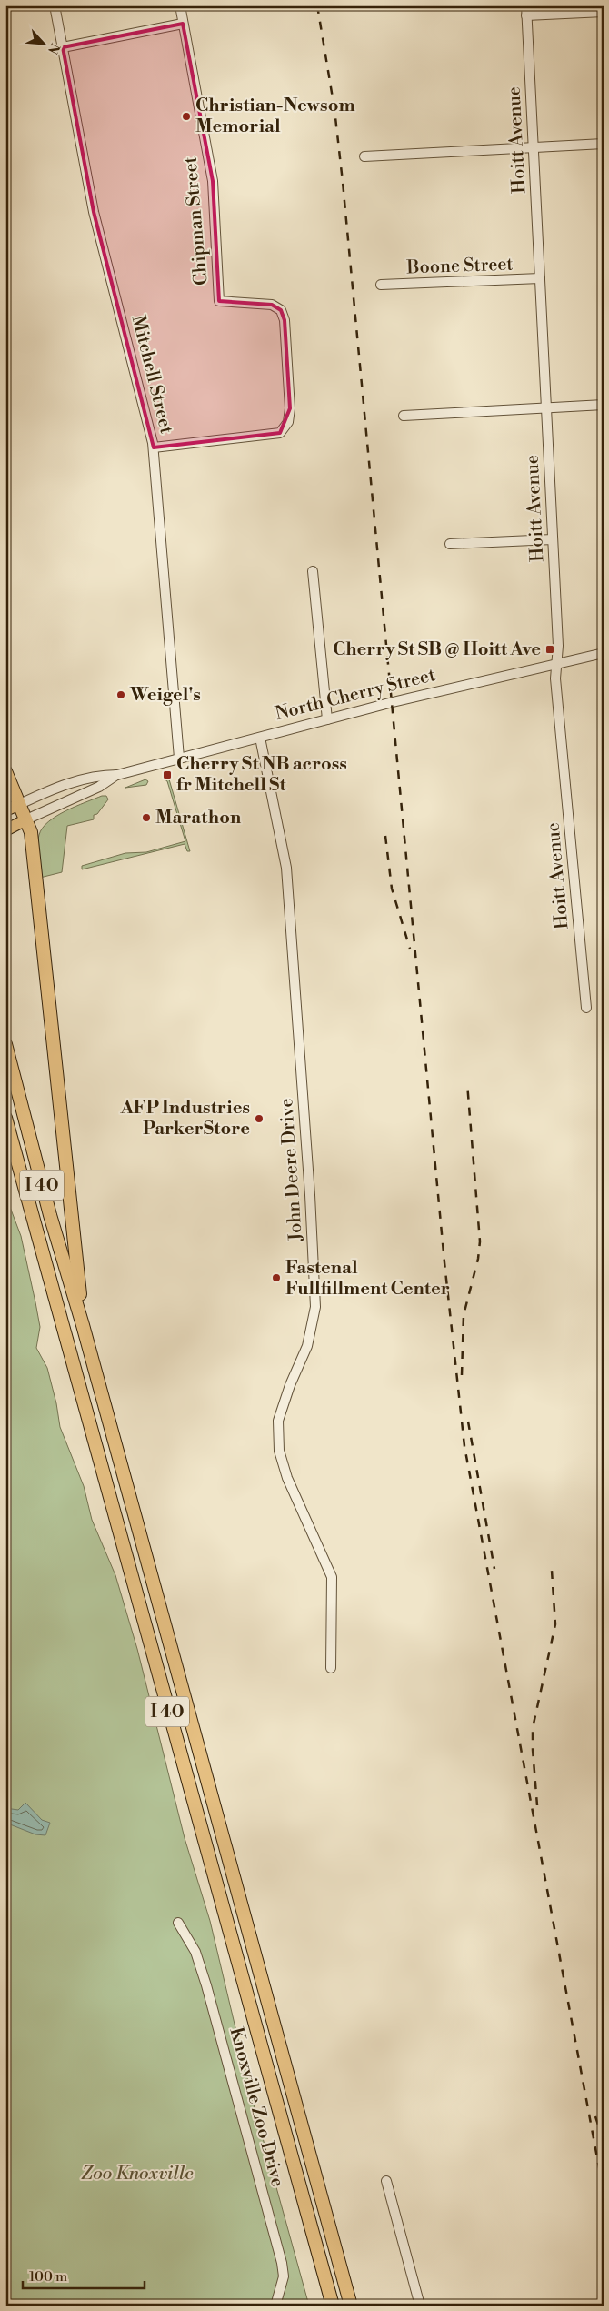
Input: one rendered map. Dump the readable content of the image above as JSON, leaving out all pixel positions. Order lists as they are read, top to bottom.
{
  "streets": {
    "highway": ["I 40"],
    "main road": ["North Cherry Street"],
    "street": [
      "Hoitt Avenue",
      "Chipman Street",
      "Boone Street",
      "Mitchell Street",
      "John Deere Drive",
      "Knoxville Zoo Drive"
    ]
  },
  "crossings": [
    ["Hoitt Avenue", "Boone Street"],
    ["Hoitt Avenue", "North Cherry Street"],
    ["Chipman Street", "Mitchell Street"],
    ["Mitchell Street", "North Cherry Street"],
    ["North Cherry Street", "John Deere Drive"]
  ],
  "parks": ["Zoo Knoxville"],
  "places": {
    "other": [
      "Christian-Newsom Memorial",
      "Weigel's",
      "Marathon",
      "AFP Industries ParkerStore",
      "Fastenal Fullfillment Center"
    ],
    "transit": ["Cherry St SB @ Hoitt Ave", "Cherry St NB across fr Mitchell St"]
  },
  "scale_bar": "100 m",
  "north": "bottom right"
}
